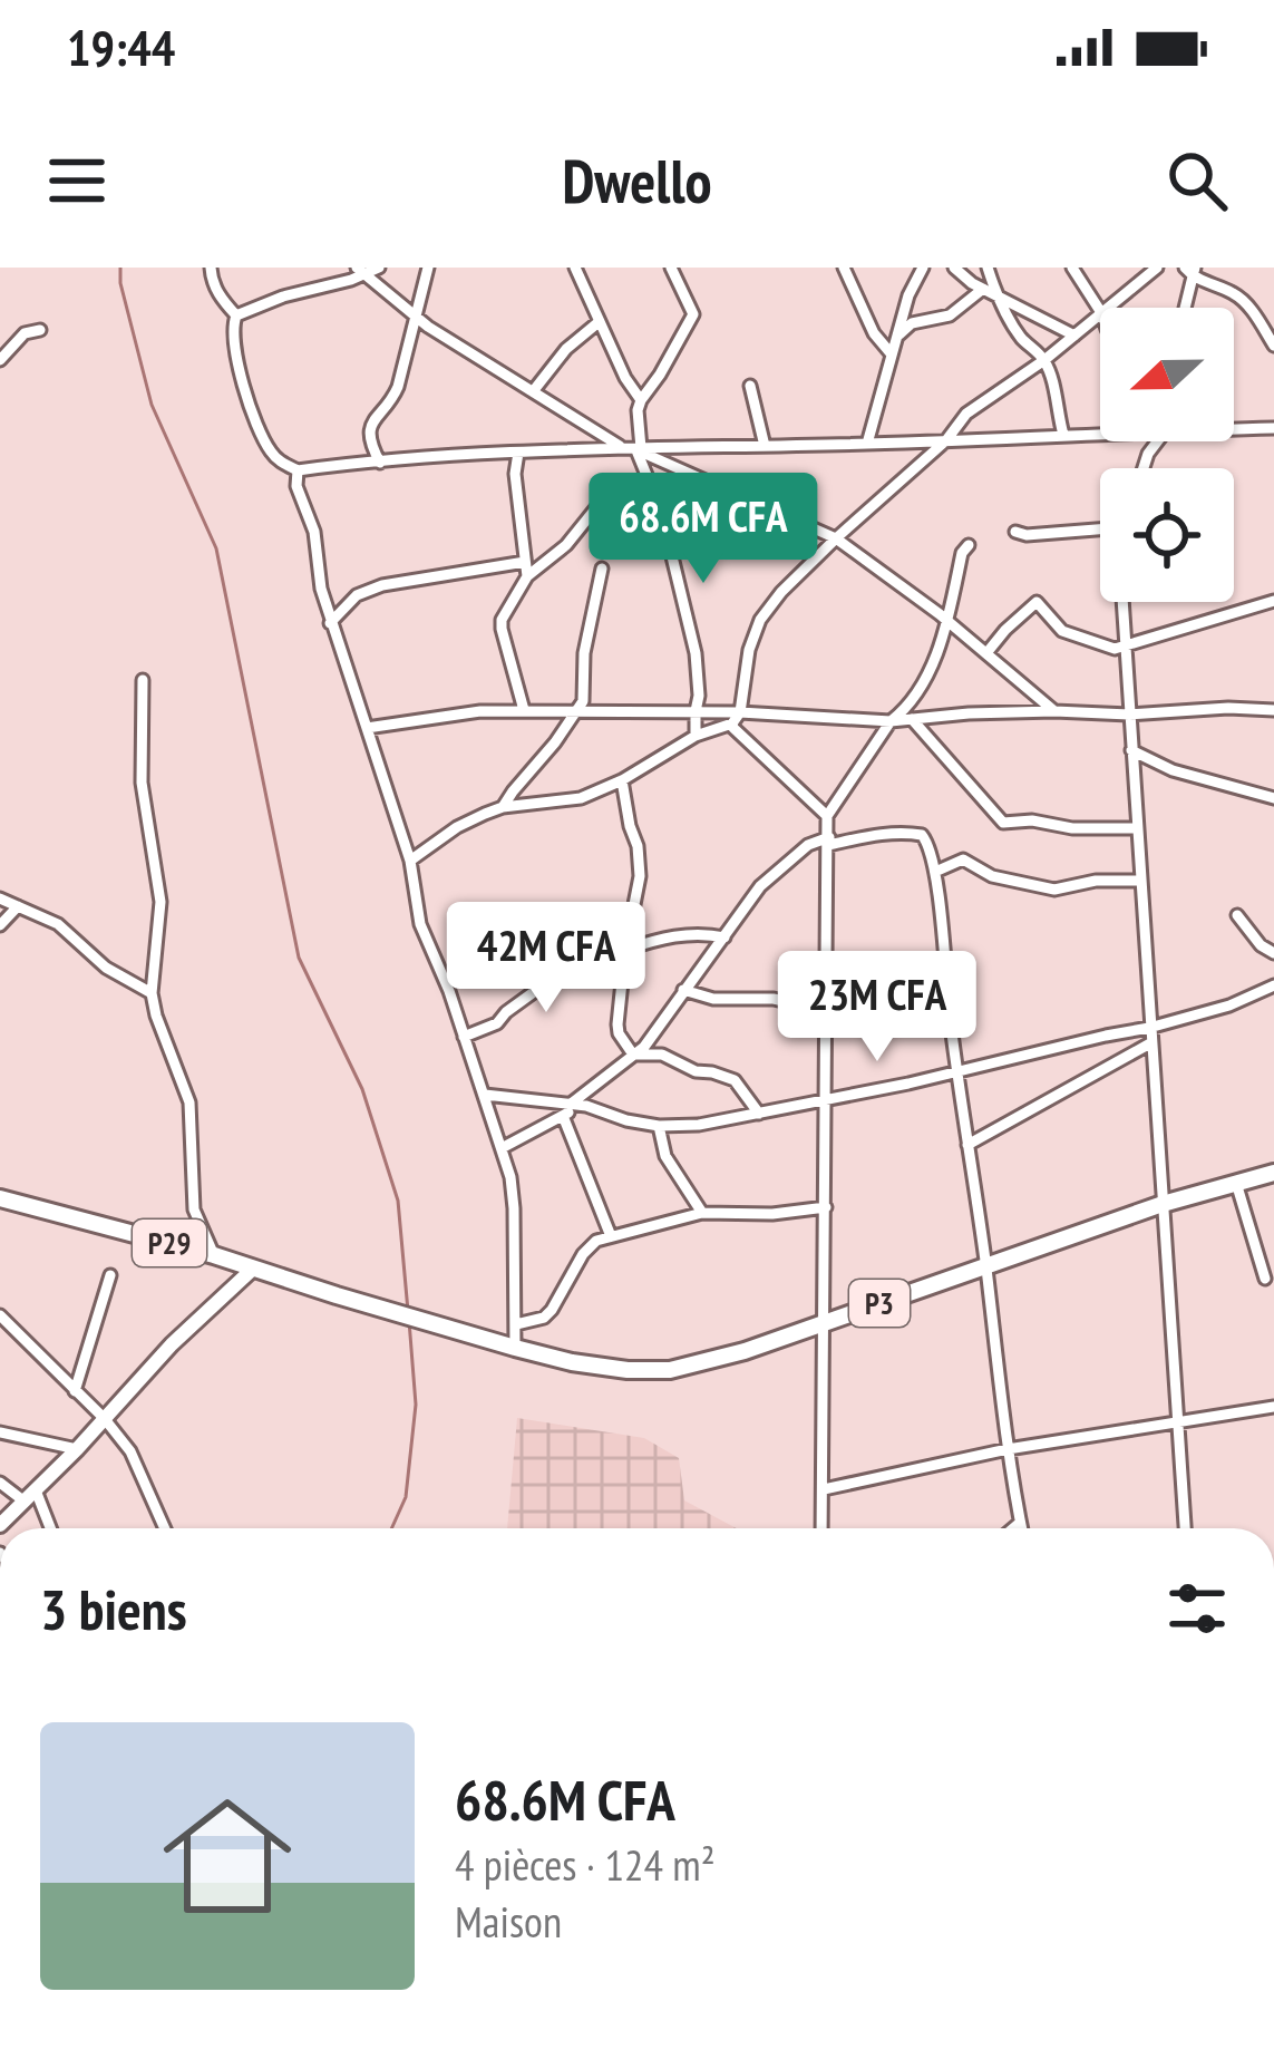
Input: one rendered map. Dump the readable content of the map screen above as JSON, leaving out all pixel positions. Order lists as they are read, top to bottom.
{
  "streets": {
    "main road": ["P29", "P3"]
  },
  "crossings": [
    ["P29", "P3"]
  ],
  "north": "left",
  "page": {
    "status": "19:44",
    "header": "Dwello",
    "price": ["68.6M CFA", "42M CFA", "23M CFA"],
    "heading": "3 biens",
    "list": [
      {
        "name": "68.6M CFA",
        "note": "4 pièces · 124 m² · Maison"
      }
    ]
  }
}
